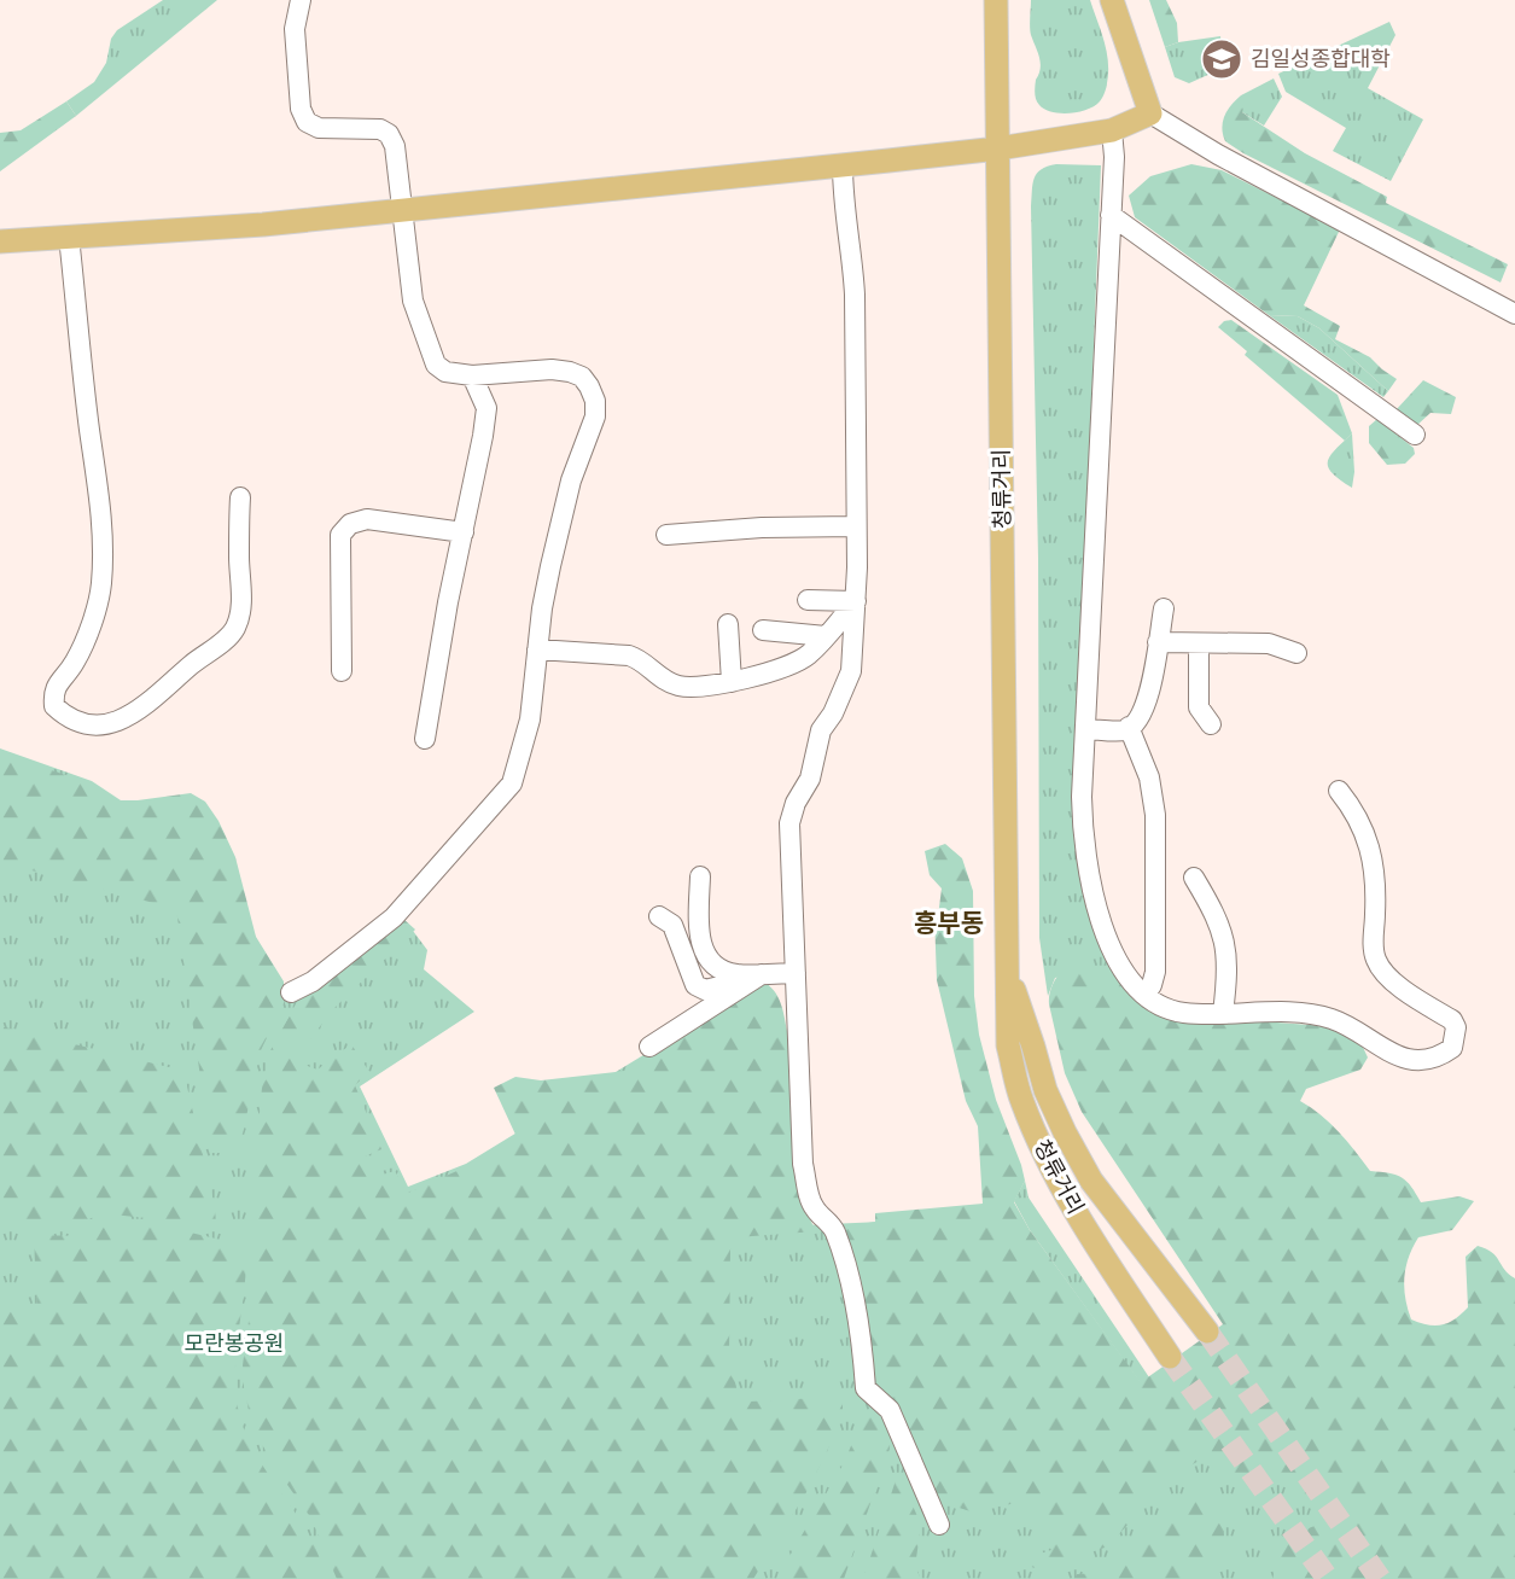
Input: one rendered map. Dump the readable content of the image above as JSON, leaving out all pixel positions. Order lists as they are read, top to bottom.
{
  "streets": {
    "main road": ["청류거리"]
  },
  "districts": ["흥부동"],
  "parks": ["모란봉공원"],
  "places": {
    "school or university": ["김일성종합대학"]
  }
}
